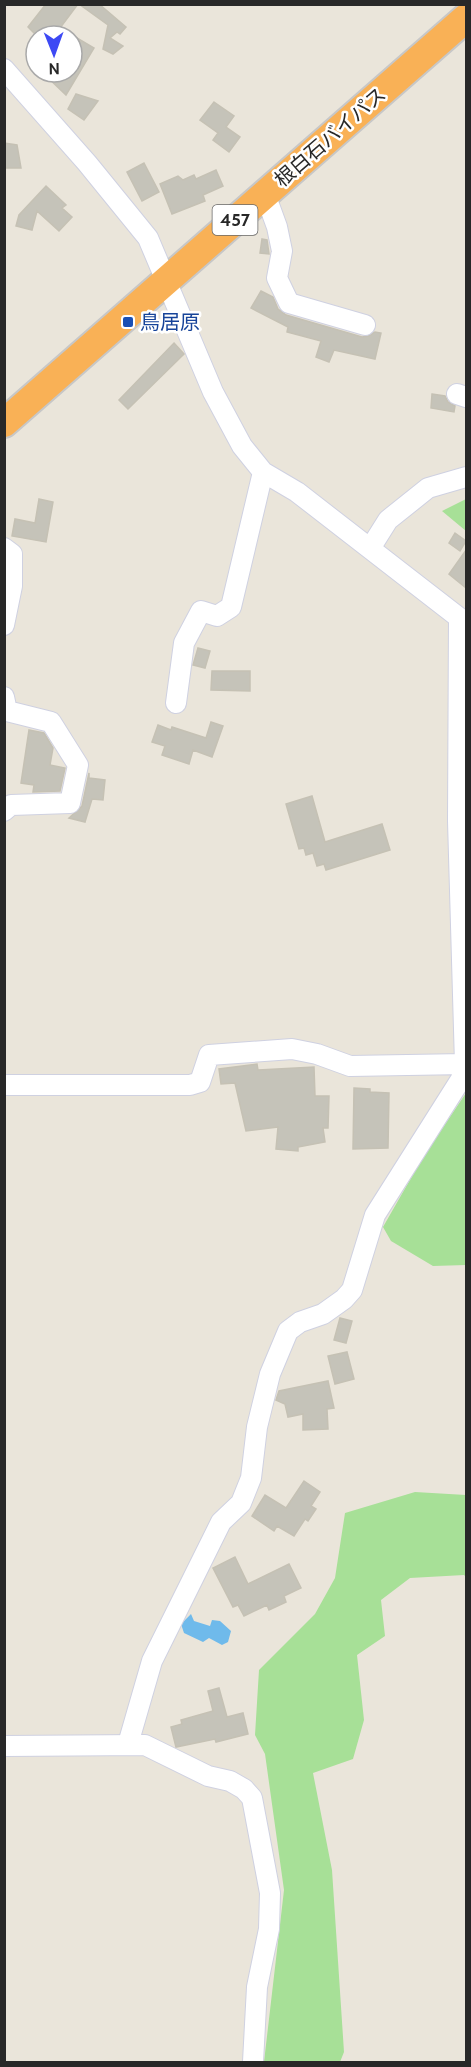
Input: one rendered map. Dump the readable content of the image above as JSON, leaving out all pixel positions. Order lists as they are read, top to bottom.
{
  "streets": {
    "highway": ["根白石バイパス", "457"]
  },
  "places": {
    "transit": ["鳥居原"]
  },
  "north": "bottom"
}
